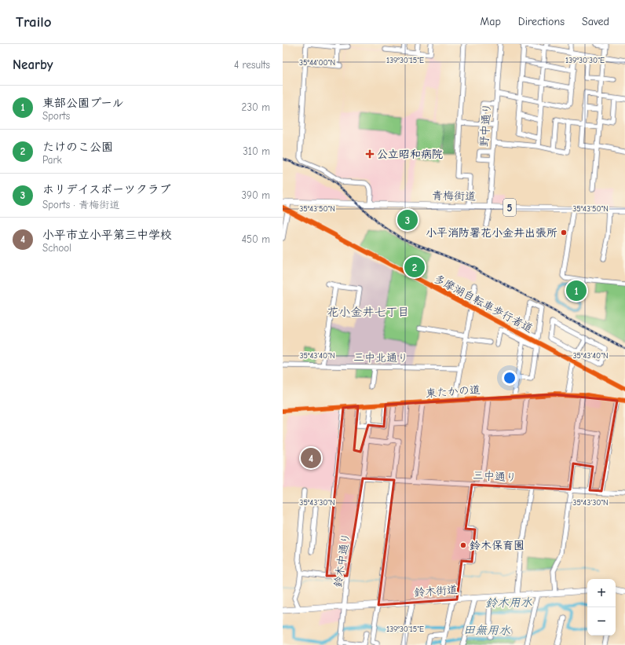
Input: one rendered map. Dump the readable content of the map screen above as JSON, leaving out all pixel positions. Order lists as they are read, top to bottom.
{
  "streets": {
    "main road": ["青梅街道", "5", "鈴木街道"],
    "street": [
      "野中通り",
      "三中北通り",
      "東たかの道",
      "三中通り",
      "鈴木中通り"
    ],
    "cycle path": ["多摩湖自転車歩行者道"]
  },
  "crossings": [
    ["野中通り", "青梅街道"],
    ["東たかの道", "鈴木中通り"],
    ["三中通り", "鈴木中通り"],
    ["鈴木中通り", "鈴木街道"]
  ],
  "districts": ["花小金井七丁目"],
  "water": ["鈴木用水", "田無用水"],
  "places": {
    "health": ["公立昭和病院"],
    "other": ["小平消防署花小金井出張所", "鈴木保育園"]
  },
  "page": {
    "header": "Trailo",
    "nav": ["Map", "Directions", "Saved"],
    "heading": ["Nearby", "4 results"],
    "list": [
      {
        "mark": "1",
        "name": "東部公園プール",
        "note": "Sports",
        "value": "230 m"
      },
      {
        "mark": "2",
        "name": "たけのこ公園",
        "note": "Park",
        "value": "310 m"
      },
      {
        "mark": "3",
        "name": "ホリデイスポーツクラブ",
        "note": "Sports · 青梅街道",
        "value": "390 m"
      },
      {
        "mark": "4",
        "name": "小平市立小平第三中学校",
        "note": "School",
        "value": "450 m"
      }
    ],
    "pins": [
      "3",
      "2",
      "1",
      "4"
    ],
    "map_buttons": ["+", "−"]
  },
  "coordinates": [
    "139°30'15\"E",
    "139°30'30\"E",
    "35°44'00\"N",
    "35°43'50\"N",
    "35°43'40\"N",
    "35°43'30\"N"
  ]
}
